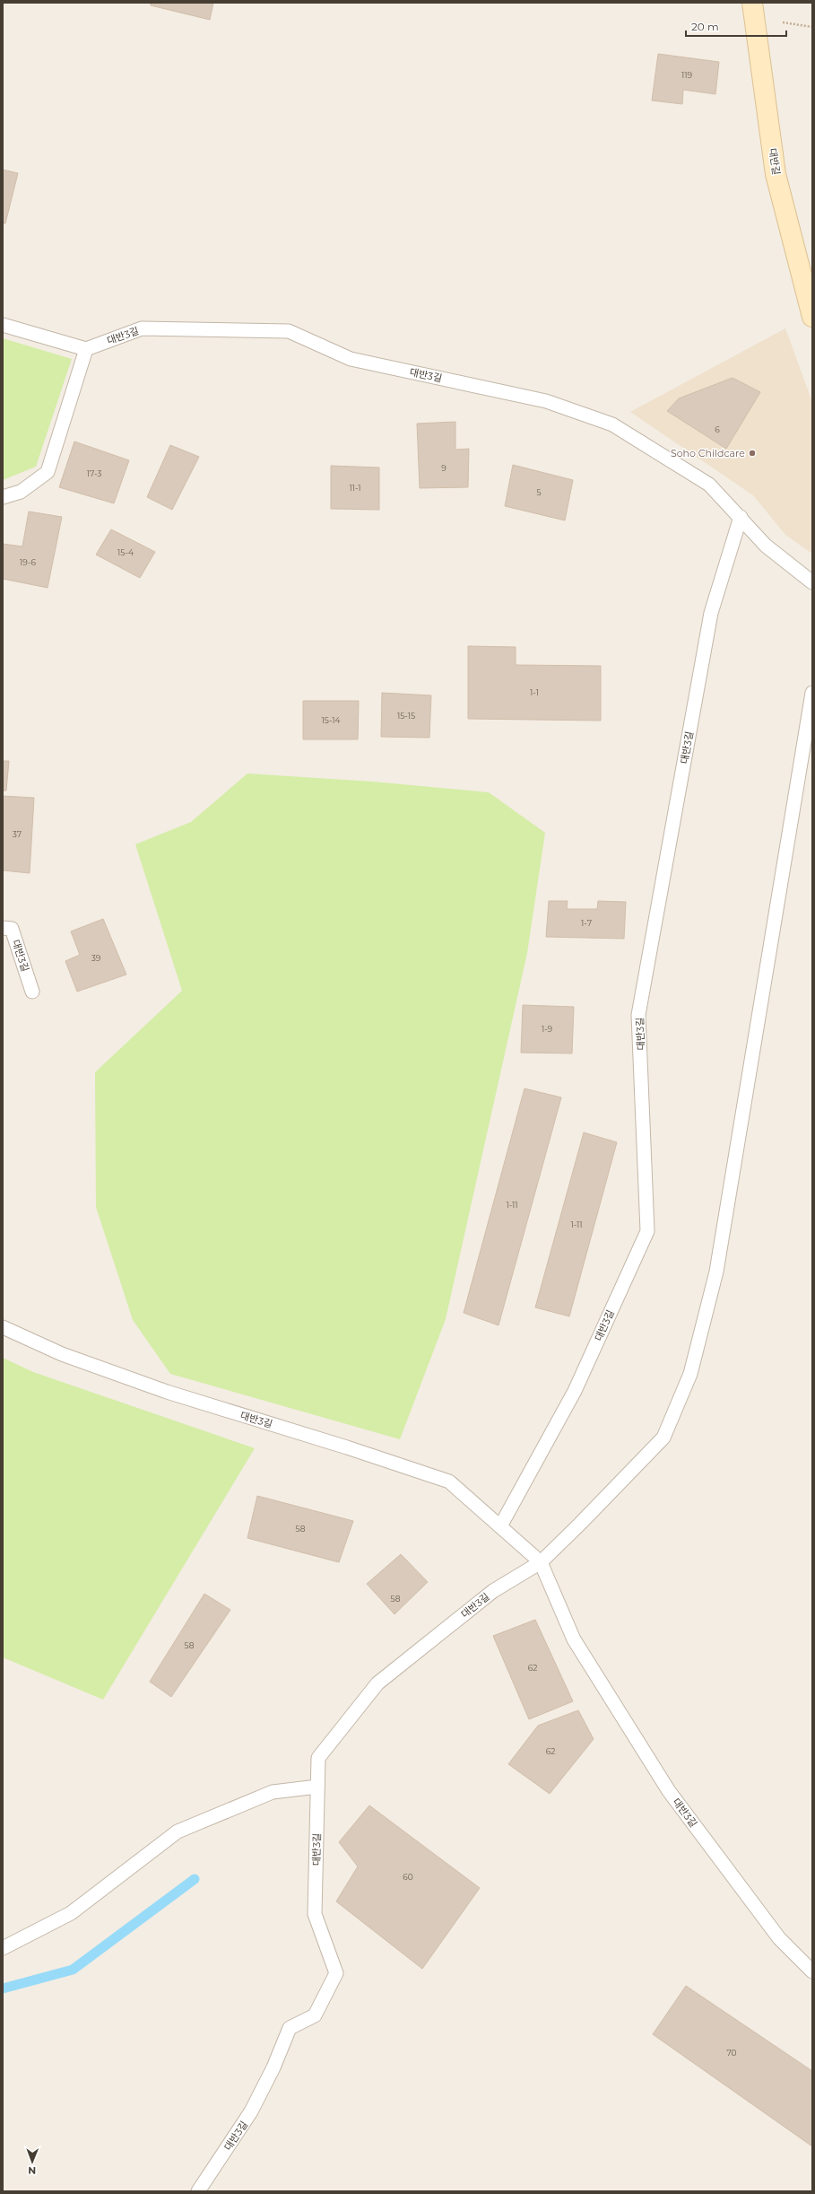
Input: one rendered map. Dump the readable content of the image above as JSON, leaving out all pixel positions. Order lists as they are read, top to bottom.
{
  "streets": {
    "street": ["대반길"],
    "lane": ["대반3길"]
  },
  "places": ["Soho Childcare"],
  "house_numbers": [
    "119",
    "6",
    "9",
    "17-3",
    "11-1",
    "5",
    "15-4",
    "19-6",
    "1-1",
    "15-15",
    "15-14",
    "37",
    "1-7",
    "39",
    "1-9",
    "1-11",
    "1-11",
    "58",
    "58",
    "58",
    "62",
    "62",
    "60",
    "70"
  ],
  "scale_bar": "20 m",
  "north": "bottom"
}
